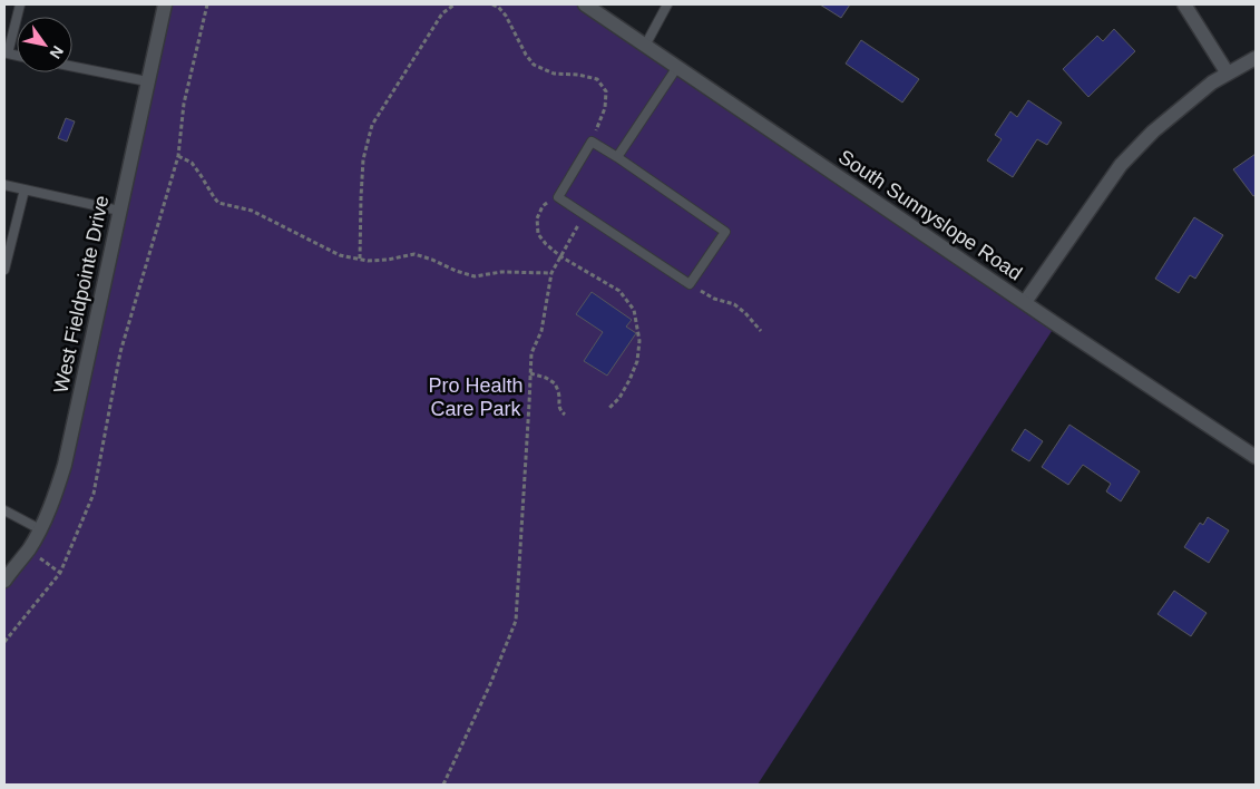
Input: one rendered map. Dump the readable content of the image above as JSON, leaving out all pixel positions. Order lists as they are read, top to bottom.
{
  "streets": {
    "street": ["South Sunnyslope Road", "West Fieldpointe Drive"]
  },
  "parks": ["Pro Health Care Park"],
  "north": "bottom right"
}
